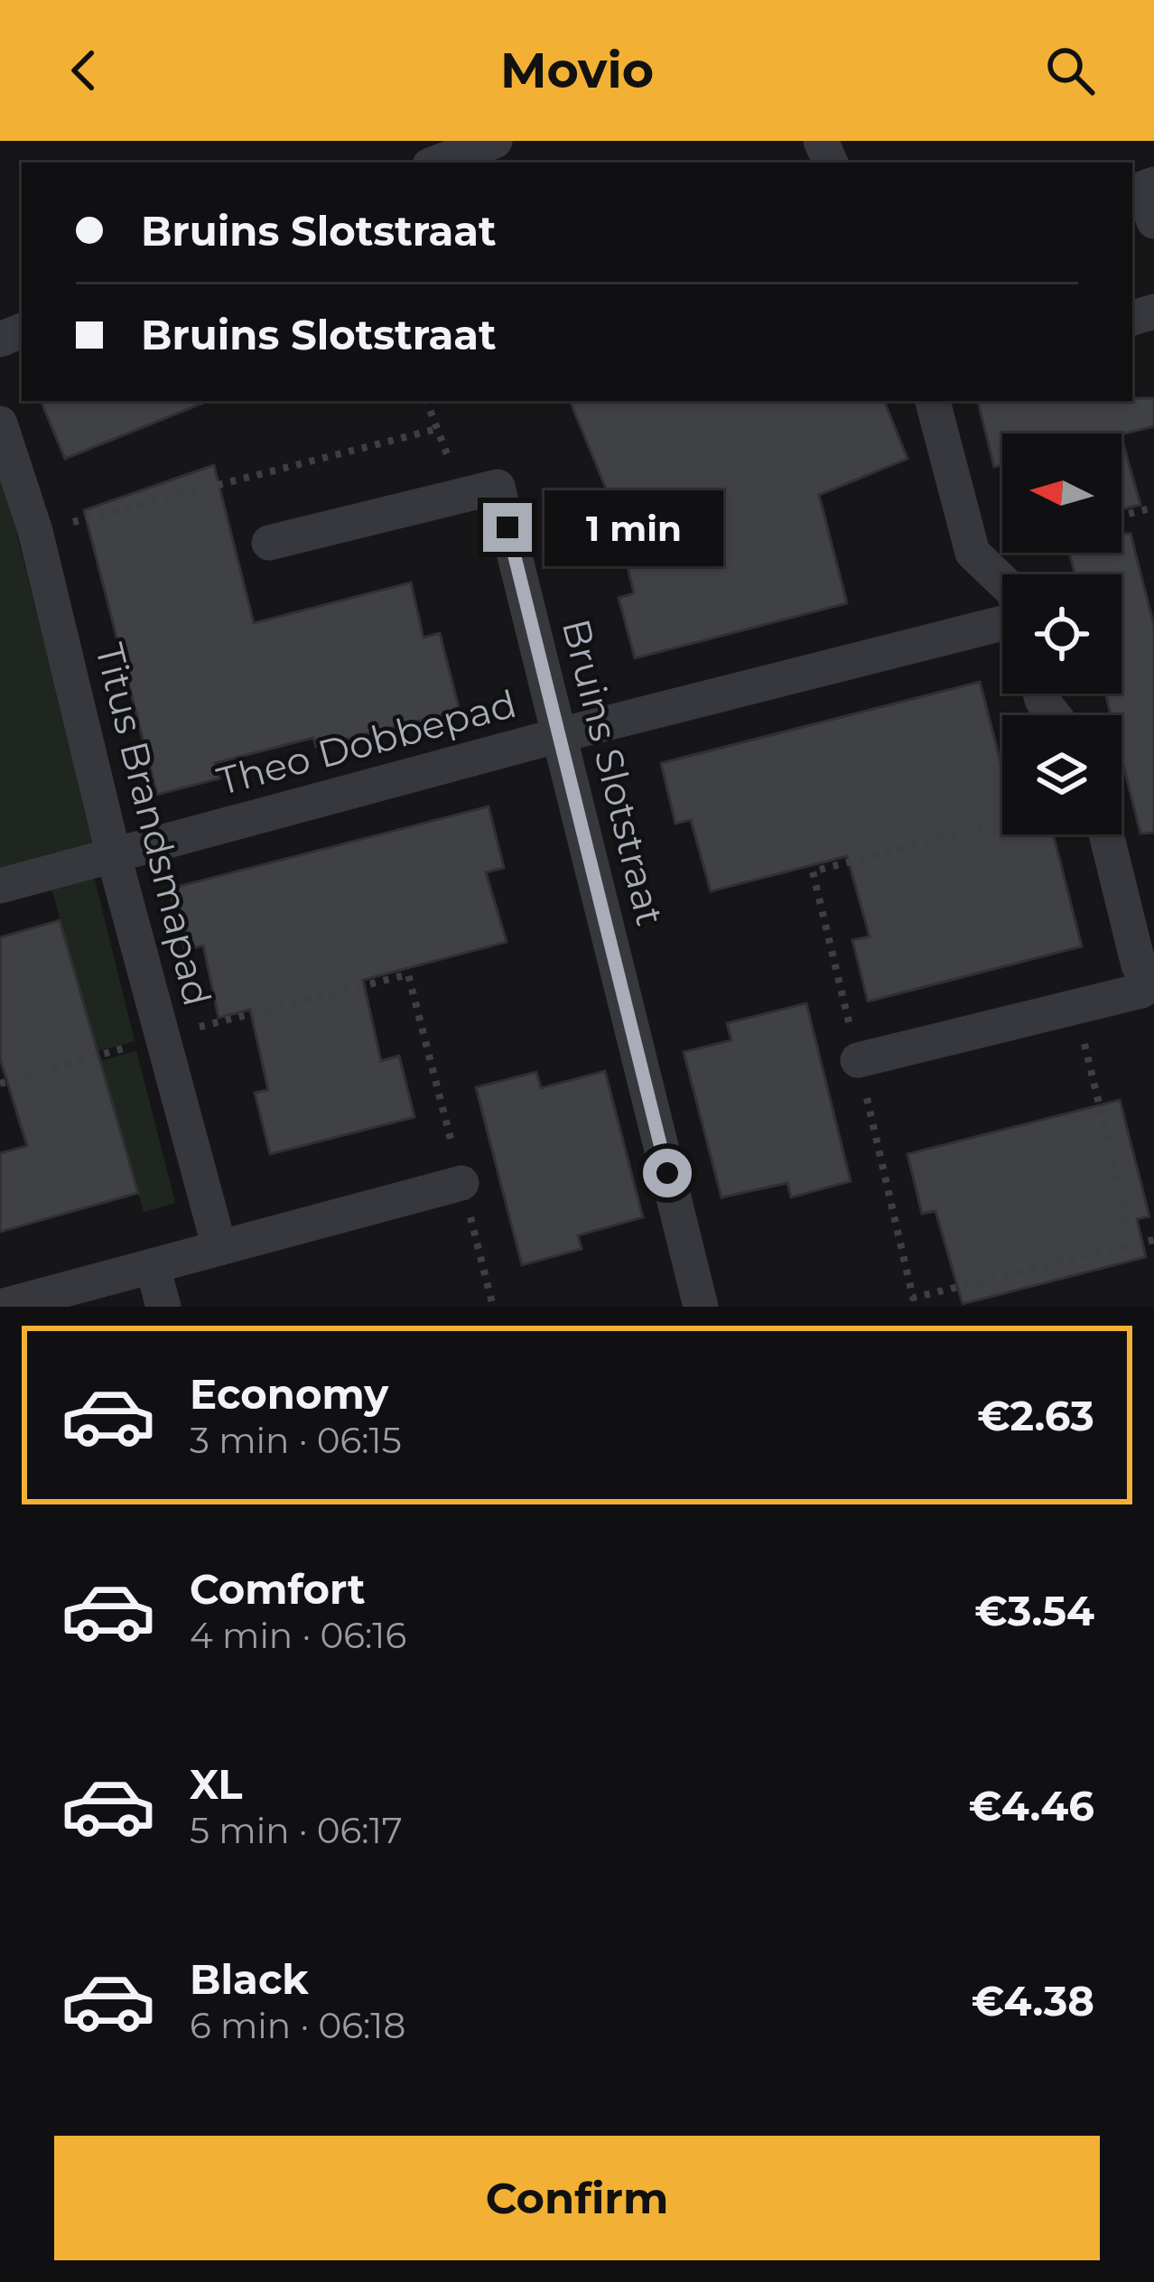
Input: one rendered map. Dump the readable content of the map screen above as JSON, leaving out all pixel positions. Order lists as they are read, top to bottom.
{
  "streets": {
    "street": ["Theo Dobbepad", "Bruins Slotstraat", "Titus Brandsmapad"]
  },
  "crossings": [
    ["Theo Dobbepad", "Bruins Slotstraat"],
    ["Theo Dobbepad", "Titus Brandsmapad"]
  ],
  "north": "left",
  "page": {
    "header": "Movio",
    "banner": ["Bruins Slotstraat", "Bruins Slotstraat"],
    "bubble": "1 min",
    "list": [
      {
        "name": "Economy",
        "note": "3 min · 06:15",
        "value": "€2.63"
      },
      {
        "name": "Comfort",
        "note": "4 min · 06:16",
        "value": "€3.54"
      },
      {
        "name": "XL",
        "note": "5 min · 06:17",
        "value": "€4.46"
      },
      {
        "name": "Black",
        "note": "6 min · 06:18",
        "value": "€4.38"
      }
    ],
    "buttons": "Confirm"
  }
}
